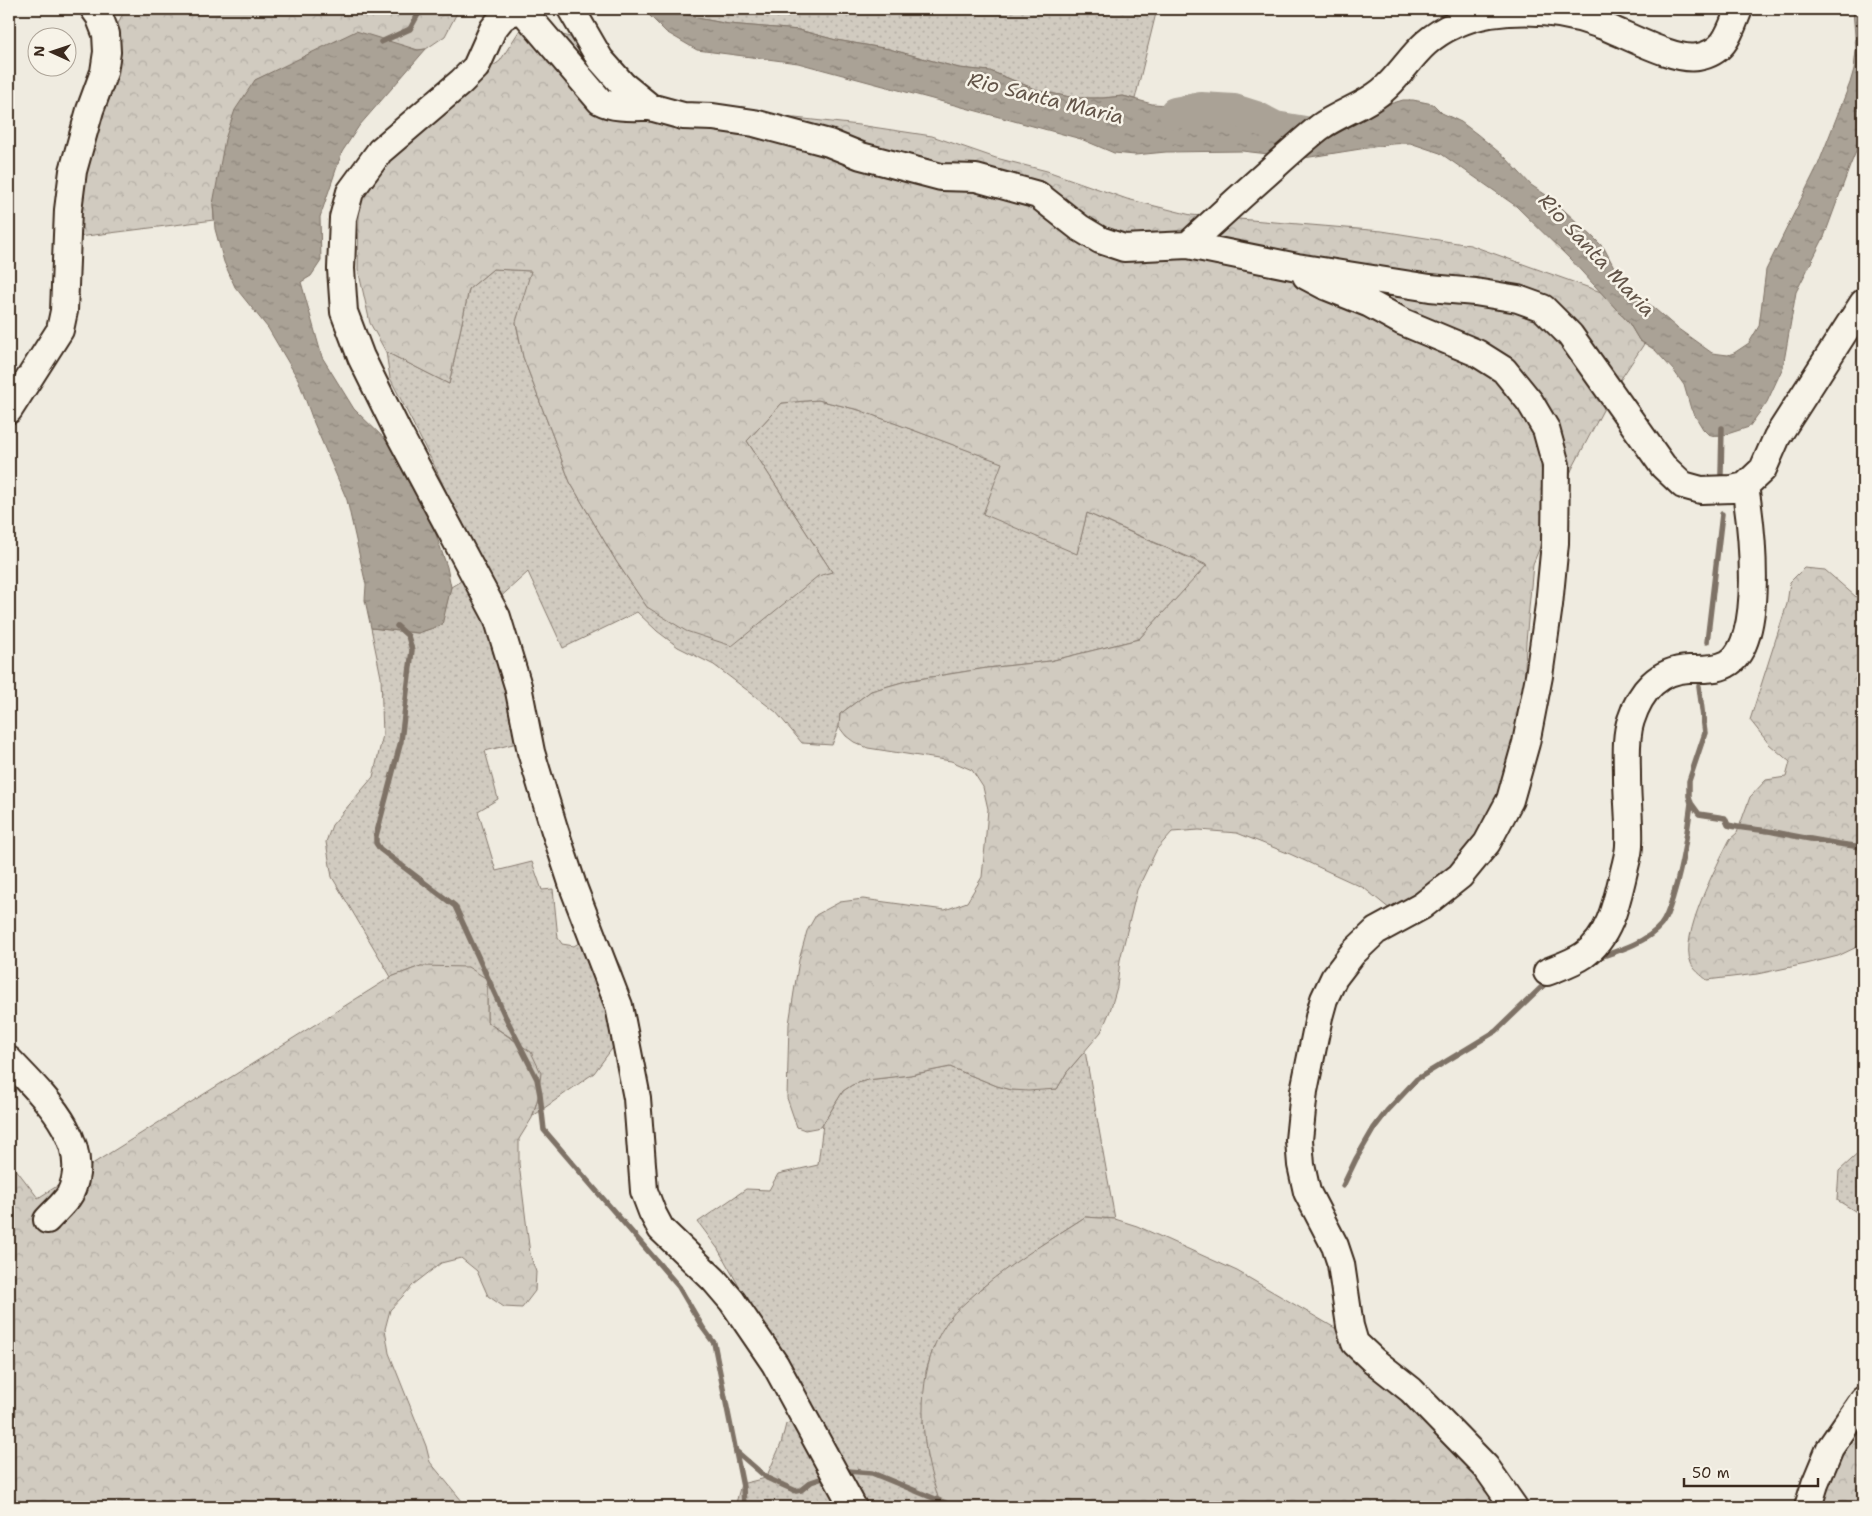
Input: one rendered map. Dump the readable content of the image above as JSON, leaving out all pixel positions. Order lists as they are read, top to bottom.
{
  "water": ["Rio Santa Maria"],
  "scale_bar": "50 m",
  "north": "left"
}
